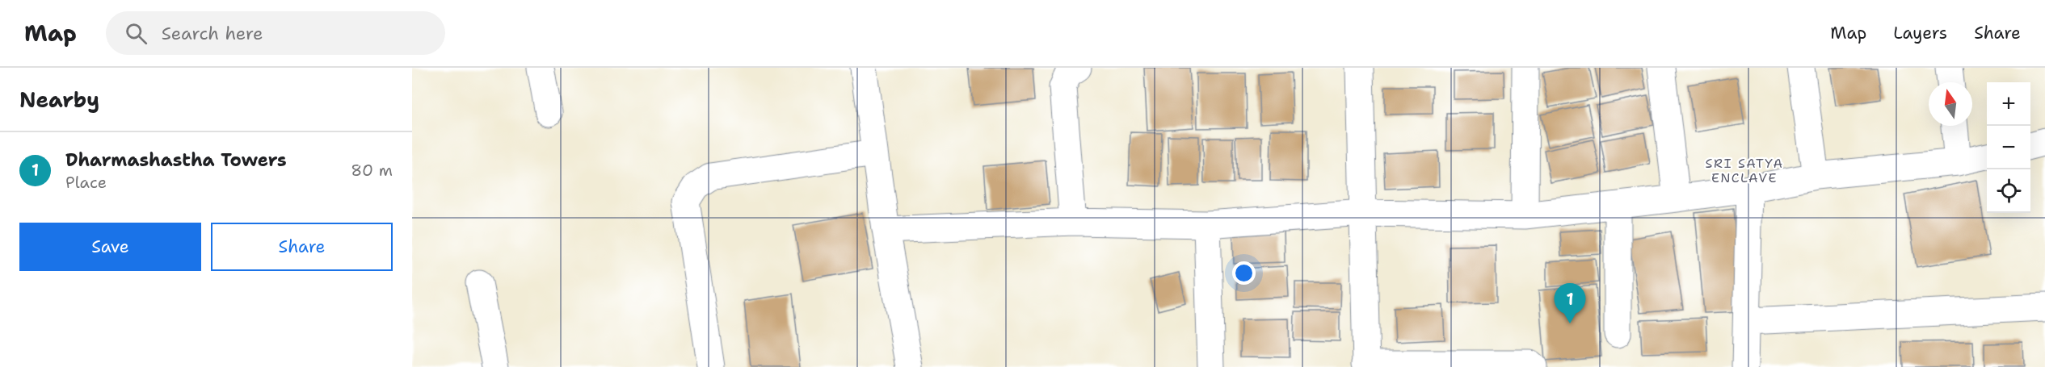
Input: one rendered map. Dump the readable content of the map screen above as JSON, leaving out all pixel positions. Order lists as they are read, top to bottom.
{
  "districts": ["SRI SATYA ENCLAVE"],
  "north": "top",
  "page": {
    "header": "Map",
    "search": "Search here",
    "nav": ["Map", "Layers", "Share"],
    "heading": "Nearby",
    "map_buttons": ["+", "−"],
    "list": [
      {
        "mark": "1",
        "name": "Dharmashastha Towers",
        "note": "Place",
        "value": "80 m"
      }
    ],
    "buttons": ["Save", "Share"],
    "pins": "1"
  }
}
